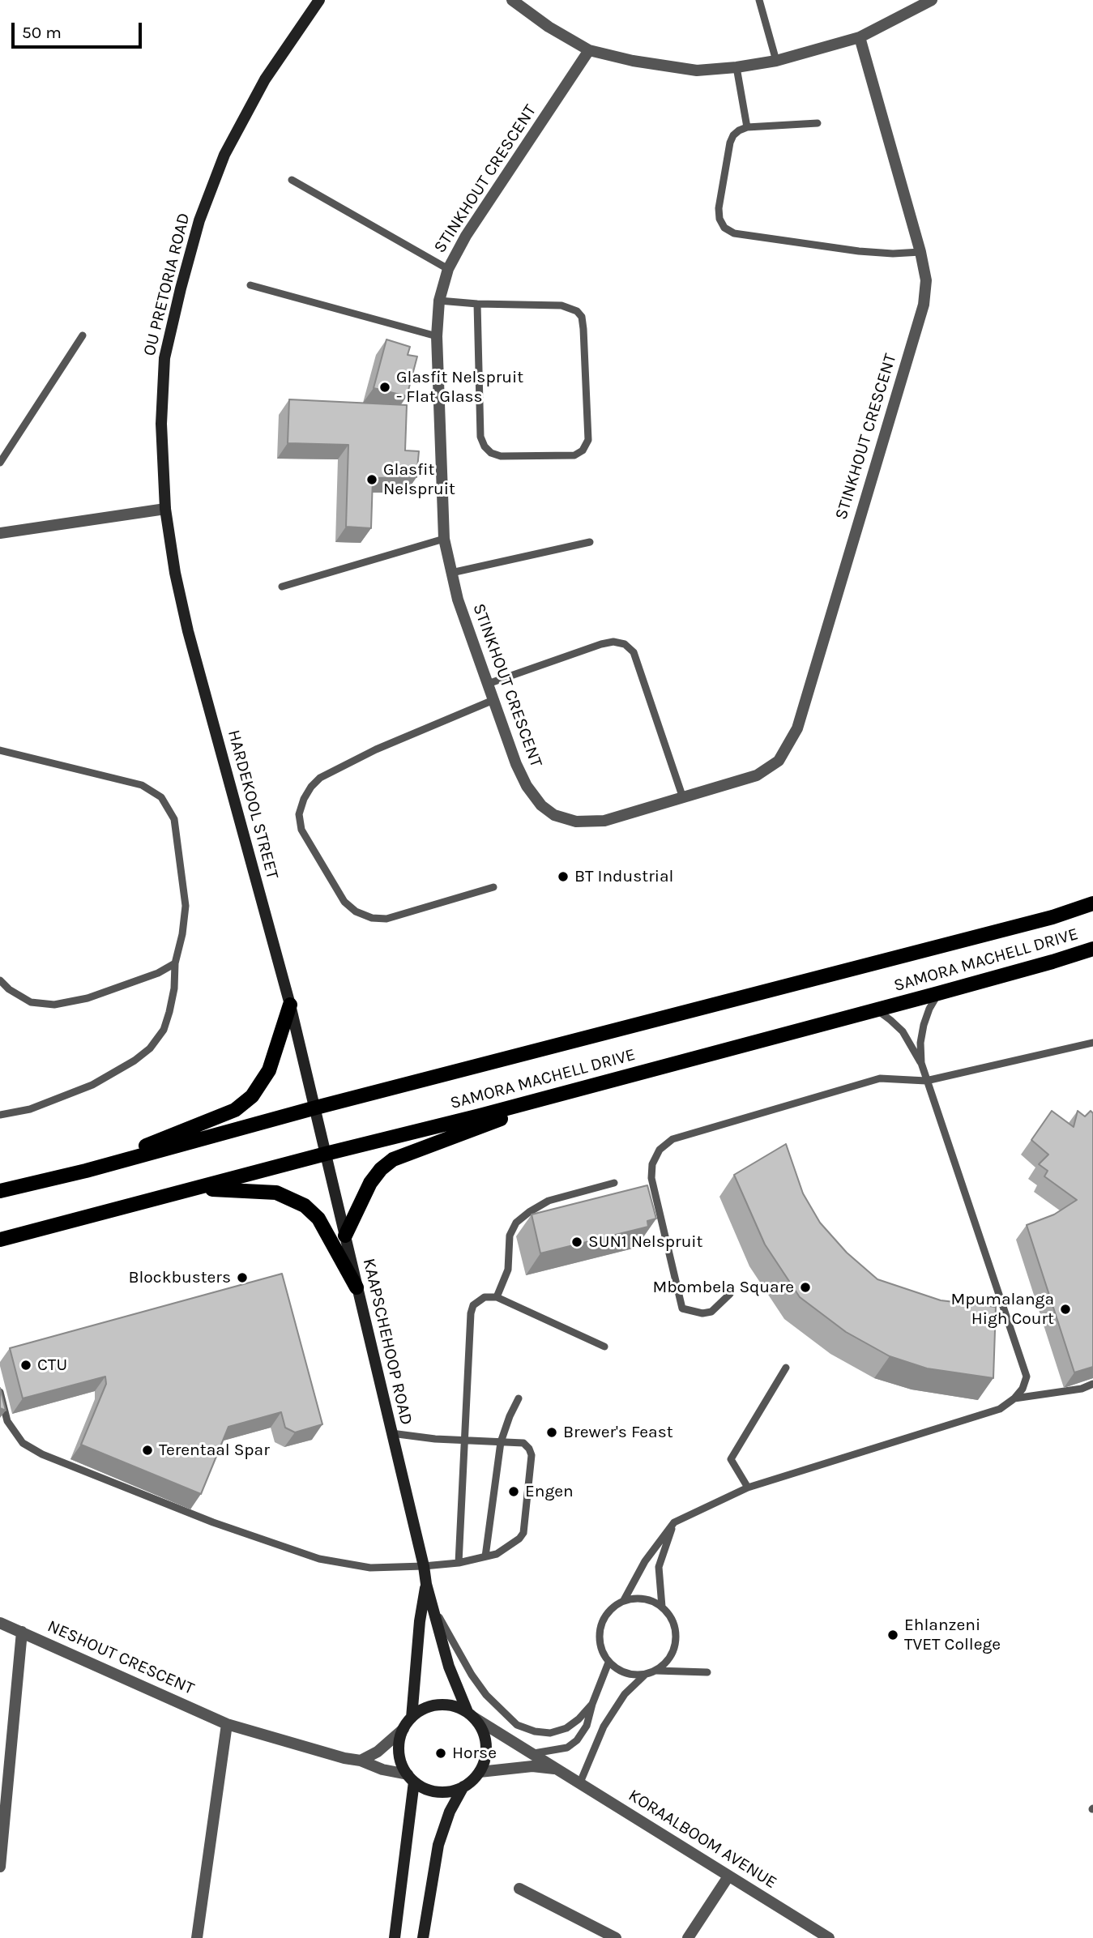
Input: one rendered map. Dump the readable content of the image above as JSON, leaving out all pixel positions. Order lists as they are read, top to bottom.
{
  "streets": {
    "main road": [
      "OU PRETORIA ROAD",
      "HARDEKOOL STREET",
      "SAMORA MACHELL DRIVE",
      "KAAPSCHEHOOP ROAD"
    ],
    "street": ["STINKHOUT CRESCENT", "NESHOUT CRESCENT", "KORAALBOOM AVENUE"]
  },
  "crossings": [
    ["OU PRETORIA ROAD", "HARDEKOOL STREET"],
    ["HARDEKOOL STREET", "SAMORA MACHELL DRIVE"],
    ["HARDEKOOL STREET", "KAAPSCHEHOOP ROAD"],
    ["SAMORA MACHELL DRIVE", "KAAPSCHEHOOP ROAD"],
    ["NESHOUT CRESCENT", "KORAALBOOM AVENUE"]
  ],
  "places": [
    "Glasfit Nelspruit - Flat Glass",
    "Glasfit Nelspruit",
    "BT Industrial",
    "SUN1 Nelspruit",
    "Blockbusters",
    "Mbombela Square",
    "Mpumalanga High Court",
    "CTU",
    "Brewer's Feast",
    "Terentaal Spar",
    "Engen",
    "Ehlanzeni TVET College",
    "Horse"
  ],
  "scale_bar": "50 m"
}
